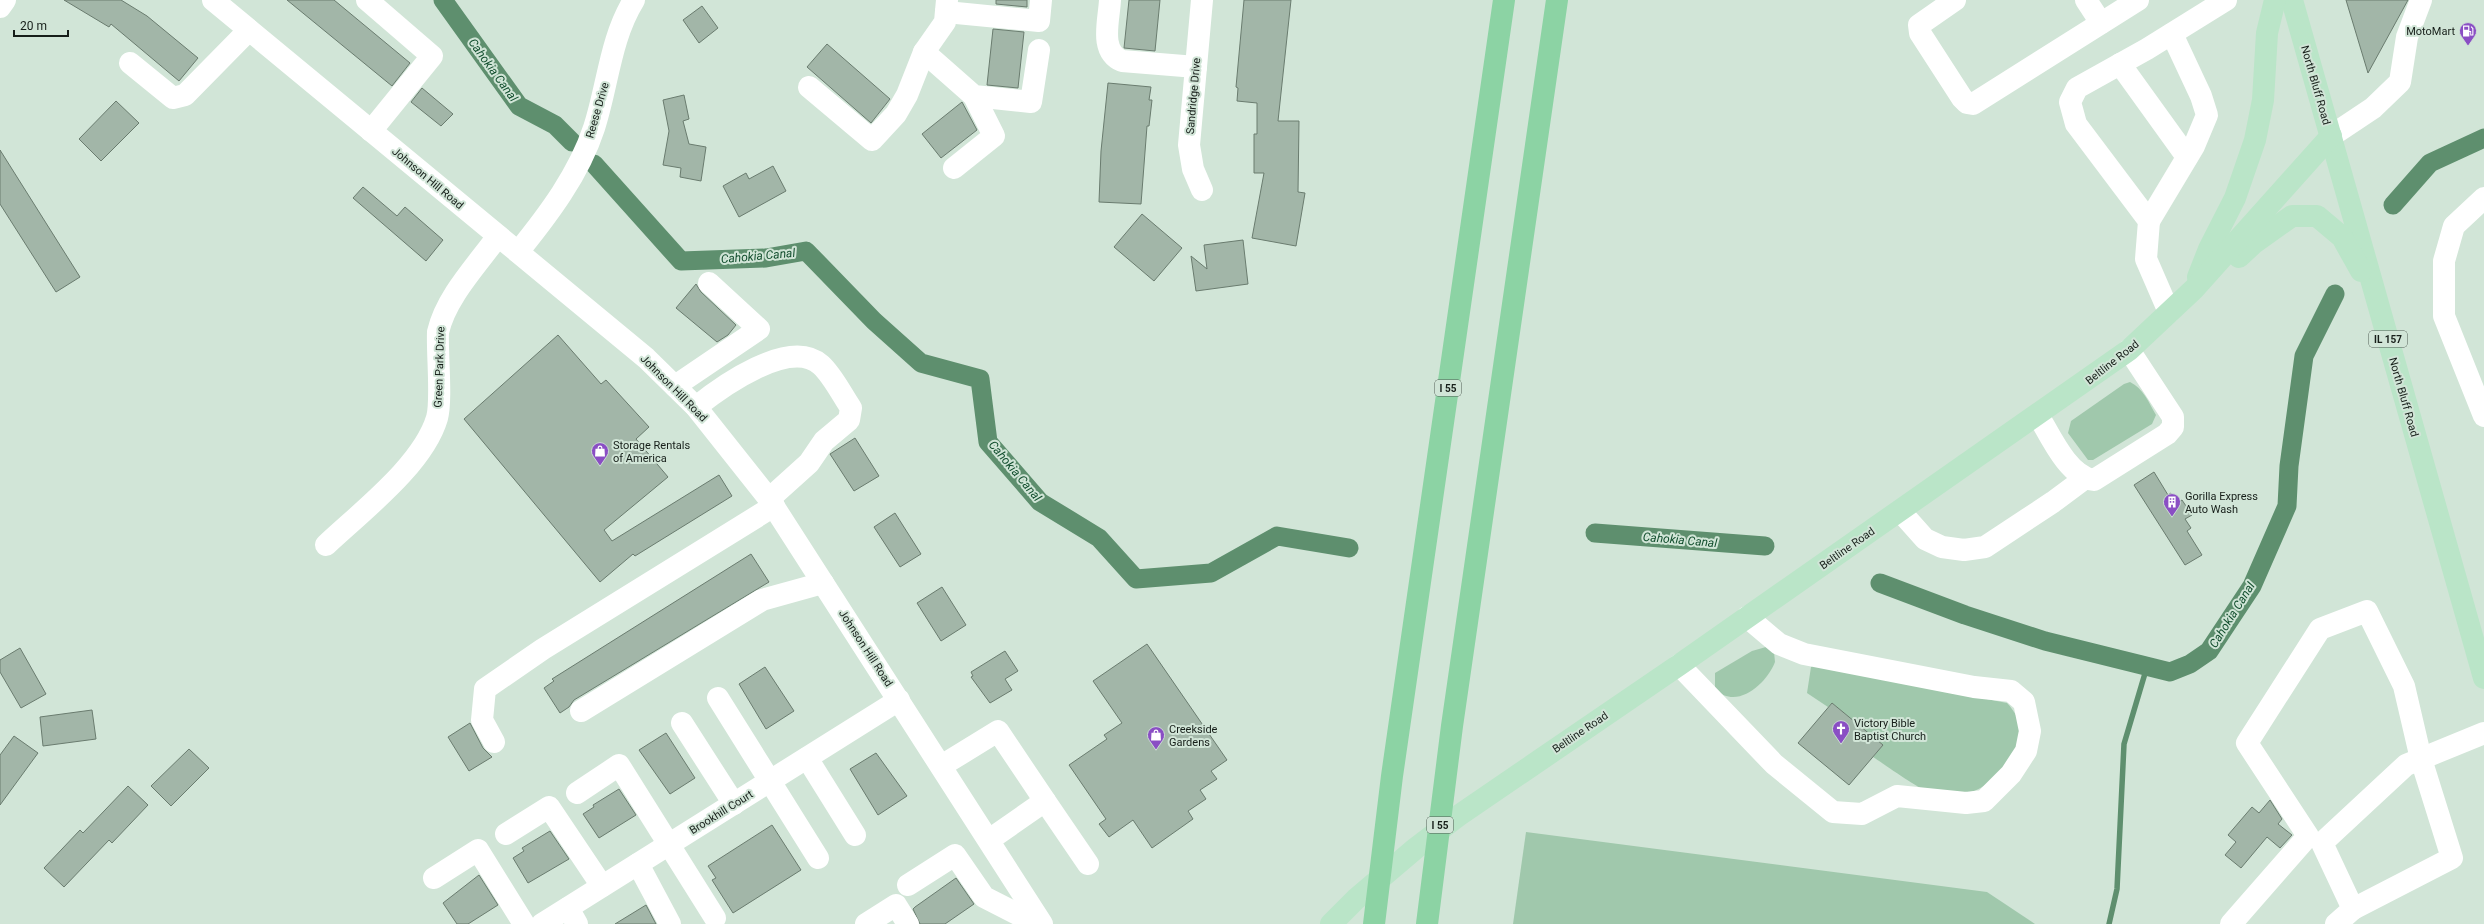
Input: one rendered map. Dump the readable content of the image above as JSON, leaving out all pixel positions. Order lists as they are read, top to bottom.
{
  "streets": {
    "highway": ["I 55"],
    "main road": ["North Bluff Road", "IL 157", "Beltline Road"],
    "street": [
      "Sandridge Drive",
      "Reese Drive",
      "Johnson Hill Road",
      "Green Park Drive",
      "Brookhill Court"
    ]
  },
  "crossings": [
    ["North Bluff Road", "Beltline Road"],
    ["Reese Drive", "Johnson Hill Road"],
    ["Johnson Hill Road", "Green Park Drive"],
    ["Johnson Hill Road", "Brookhill Court"]
  ],
  "water": ["Cahokia Canal"],
  "places": {
    "fuel station": ["MotoMart"],
    "shop": ["Storage Rentals of America", "Creekside Gardens"],
    "building": ["Gorilla Express Auto Wash"],
    "church": ["Victory Bible Baptist Church"]
  },
  "scale_bar": "20 m"
}
